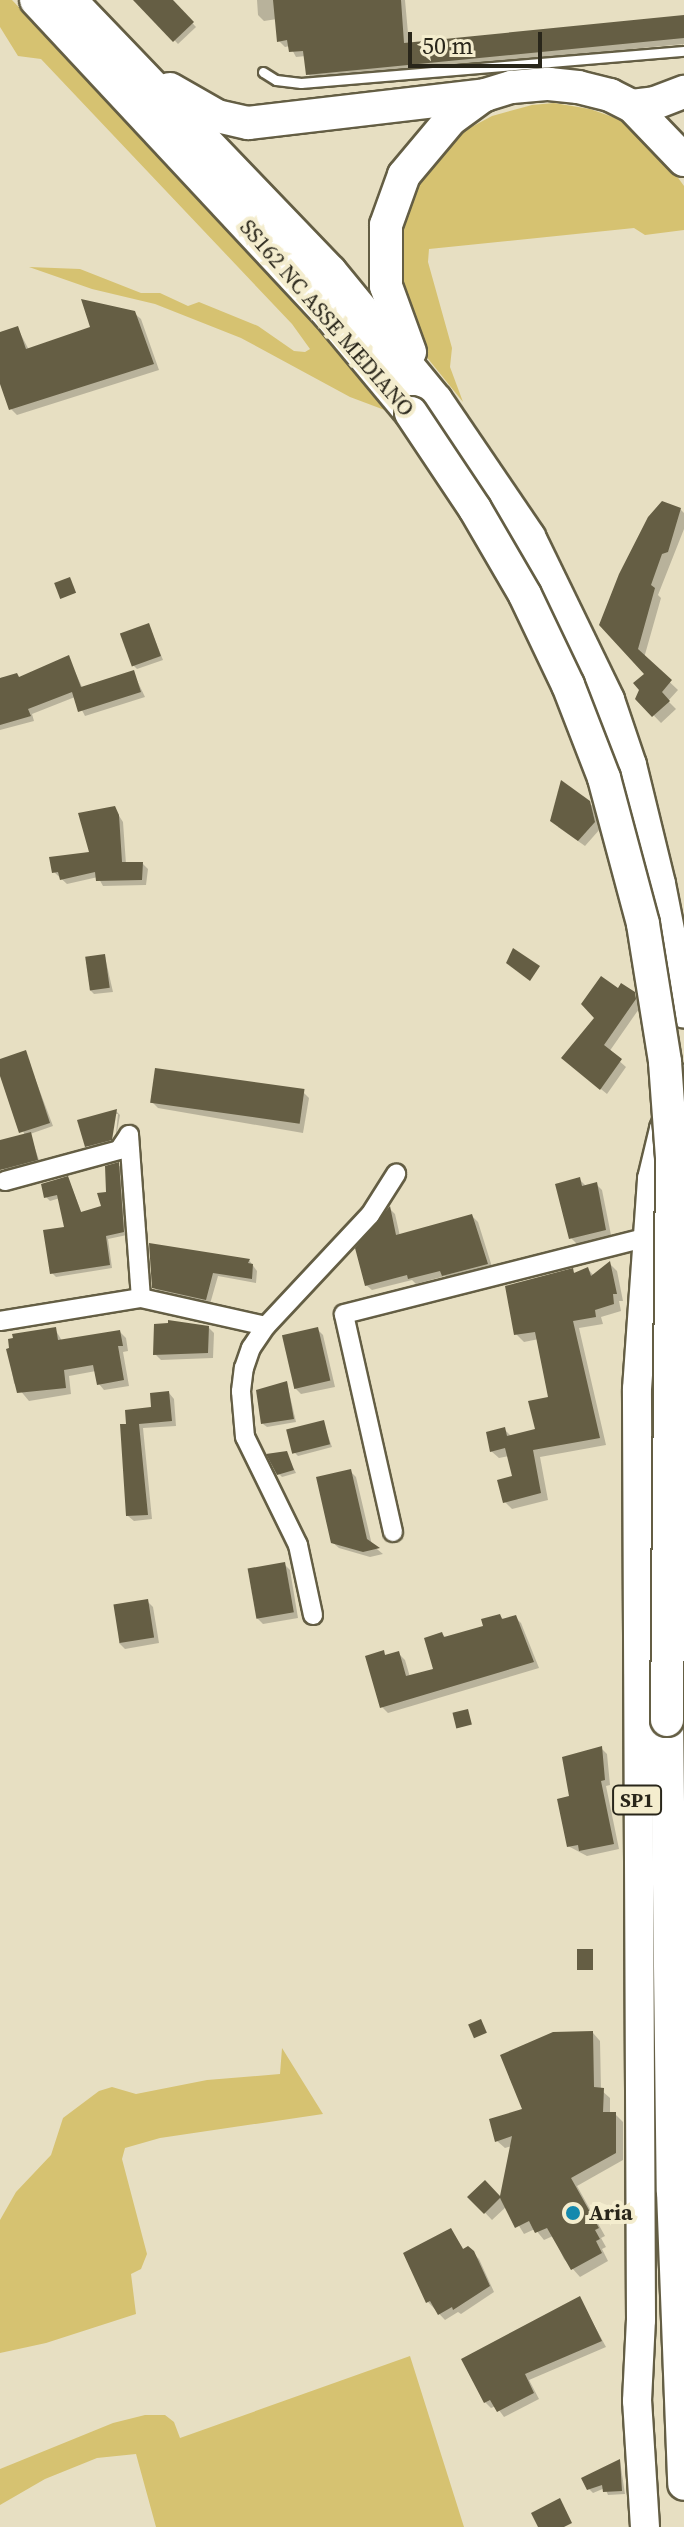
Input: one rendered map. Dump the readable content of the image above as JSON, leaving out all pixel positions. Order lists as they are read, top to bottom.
{
  "streets": {
    "highway": ["SS162 NC ASSE MEDIANO"],
    "main road": ["SP1"]
  },
  "places": ["Aria"],
  "scale_bar": "50 m"
}
